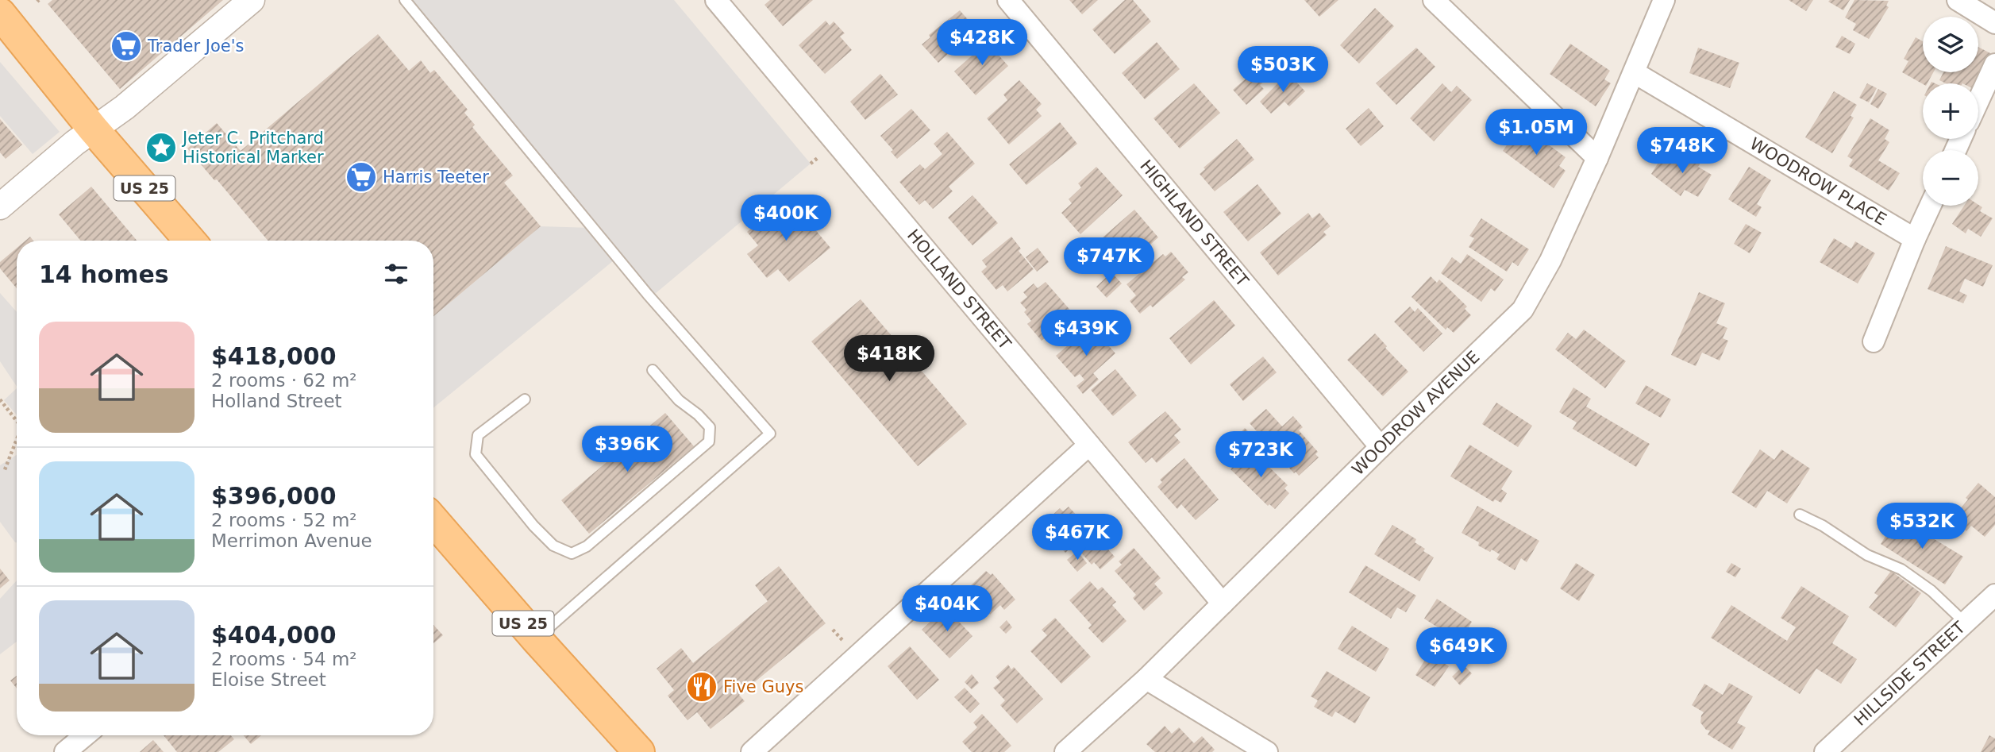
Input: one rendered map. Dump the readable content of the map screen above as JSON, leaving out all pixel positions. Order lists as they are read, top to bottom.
{
  "streets": {
    "main road": ["US 25"],
    "street": [
      "WOODROW PLACE",
      "HIGHLAND STREET",
      "HOLLAND STREET",
      "WOODROW AVENUE",
      "HILLSIDE STREET"
    ]
  },
  "crossings": [
    ["WOODROW PLACE", "WOODROW AVENUE"],
    ["HIGHLAND STREET", "WOODROW AVENUE"],
    ["HOLLAND STREET", "WOODROW AVENUE"]
  ],
  "places": {
    "supermarket": ["Trader Joe's", "Harris Teeter"],
    "place": ["Jeter C. Pritchard Historical Marker"],
    "restaurant": ["Five Guys"]
  },
  "page": {
    "map_buttons": ["+", "−"],
    "price": [
      "$428K",
      "$503K",
      "$1.05M",
      "$748K",
      "$400K",
      "$747K",
      "$439K",
      "$418K",
      "$396K",
      "$723K",
      "$532K",
      "$467K",
      "$404K",
      "$649K"
    ],
    "heading": "14 homes",
    "list": [
      {
        "name": "$418,000",
        "note": "2 rooms · 62 m² · Holland Street"
      },
      {
        "name": "$396,000",
        "note": "2 rooms · 52 m² · Merrimon Avenue"
      },
      {
        "name": "$404,000",
        "note": "2 rooms · 54 m² · Eloise Street"
      }
    ]
  }
}
